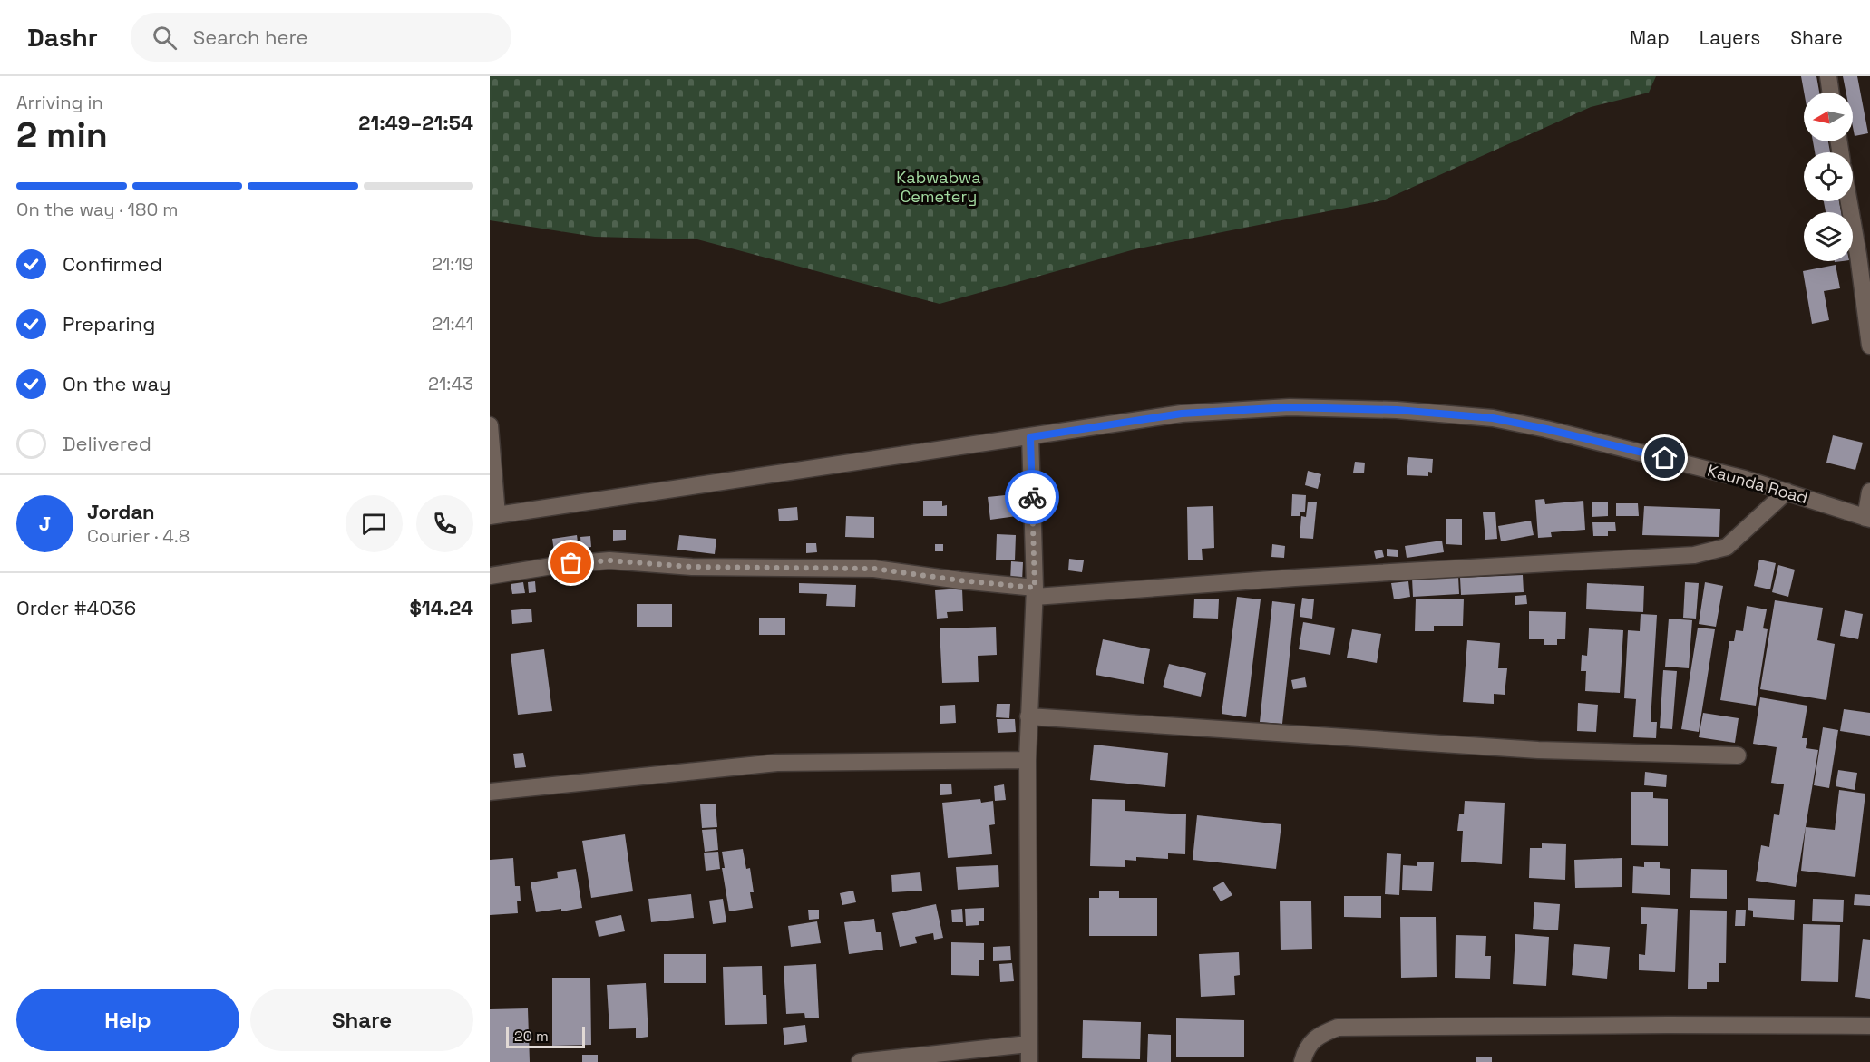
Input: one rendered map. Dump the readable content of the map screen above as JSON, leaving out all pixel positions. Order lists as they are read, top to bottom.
{
  "streets": {
    "street": ["Kaunda Road"]
  },
  "parks": ["Kabwabwa Cemetery"],
  "scale_bar": "20 m",
  "north": "left",
  "page": {
    "header": "Dashr",
    "search": "Search here",
    "nav": ["Map", "Layers", "Share"],
    "heading": ["2 min", "Arriving in", "21:49–21:54"],
    "panel": [
      "Jordan",
      "Courier · 4.8",
      "Order #4036",
      "$14.24"
    ],
    "bar": "On the way · 180 m",
    "list": [
      ["Confirmed", "21:19"],
      ["Preparing", "21:41"],
      ["On the way", "21:43"],
      "Delivered"
    ],
    "round": "J",
    "buttons": ["Help", "Share"],
    "scale": "20 m"
  }
}
